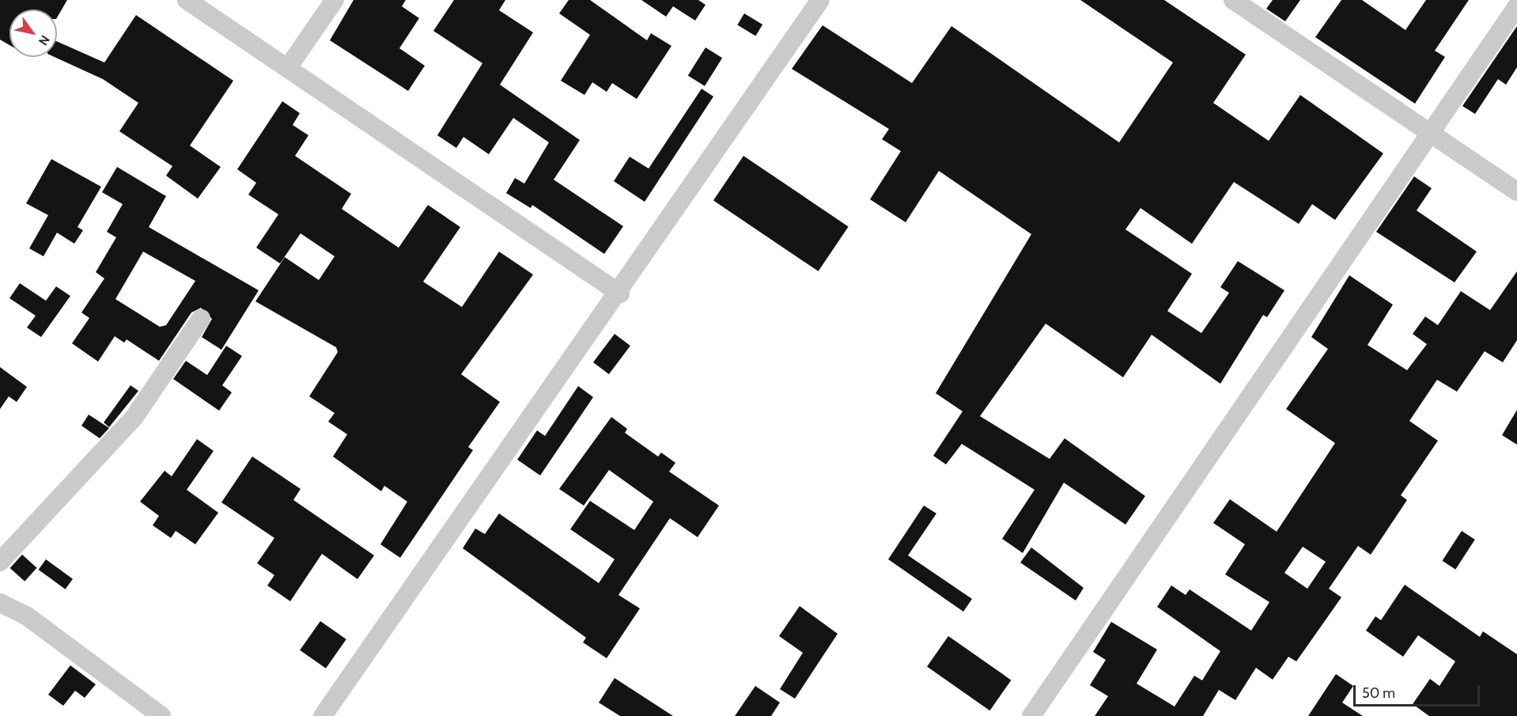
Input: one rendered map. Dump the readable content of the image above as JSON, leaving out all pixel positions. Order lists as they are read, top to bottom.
{
  "scale_bar": "50 m",
  "north": "bottom right"
}
